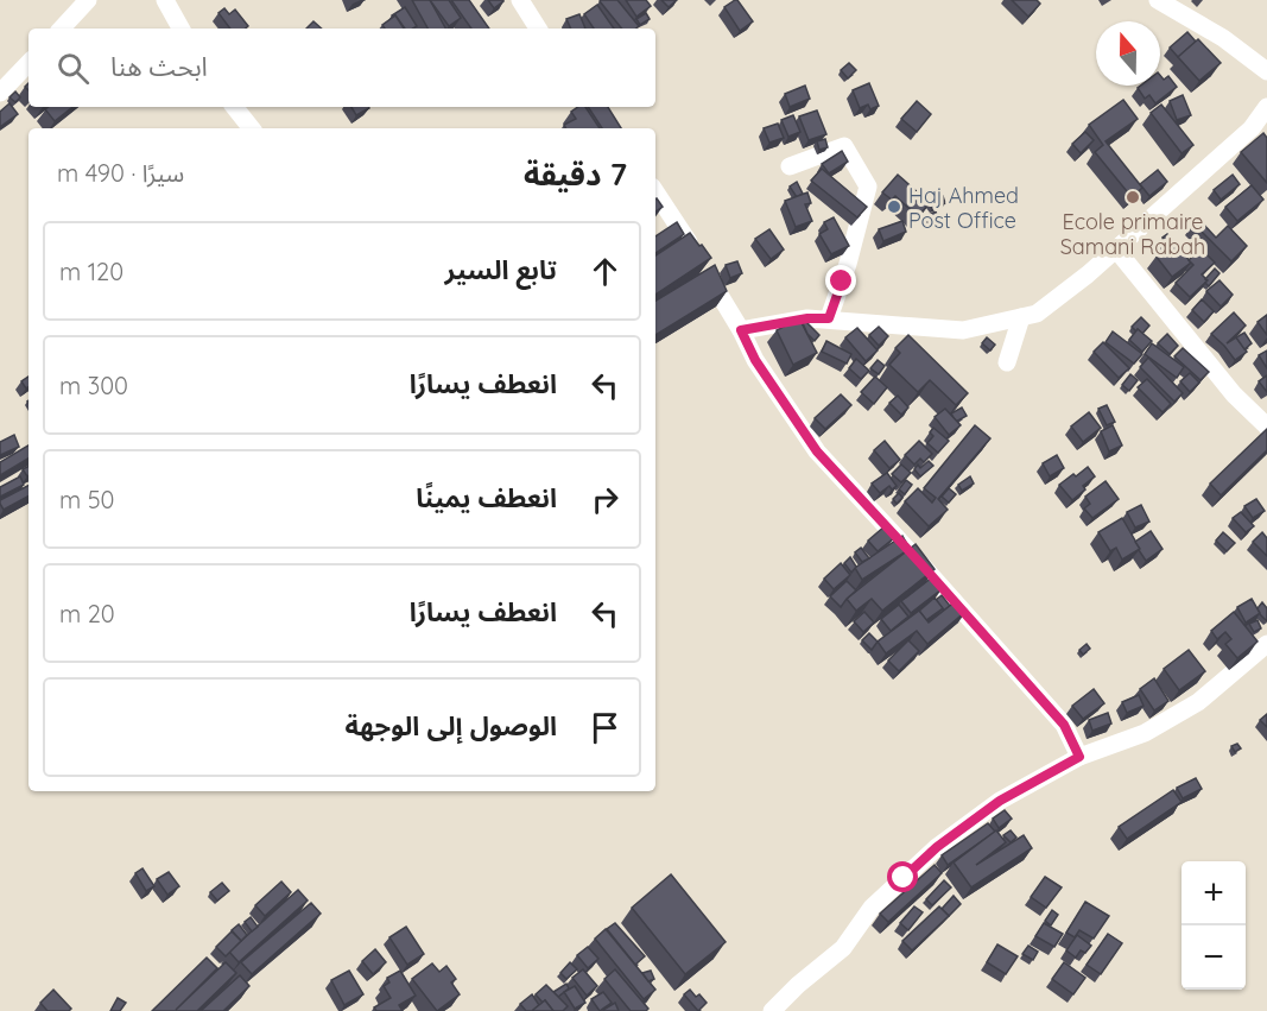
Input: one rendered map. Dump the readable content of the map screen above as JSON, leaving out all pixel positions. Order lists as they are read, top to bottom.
{
  "places": ["Ecole primaire Samani Rabah", "Haj Ahmed Post Office"],
  "north": "top",
  "page": {
    "search": "ابحث هنا",
    "heading": ["7 دقيقة", "سيرًا · 490 m"],
    "list": [
      ["تابع السير", "120 m"],
      ["انعطف يسارًا", "300 m"],
      ["انعطف يمينًا", "50 m"],
      ["انعطف يسارًا", "20 m"],
      "الوصول إلى الوجهة"
    ],
    "map_buttons": ["+", "−"]
  }
}
